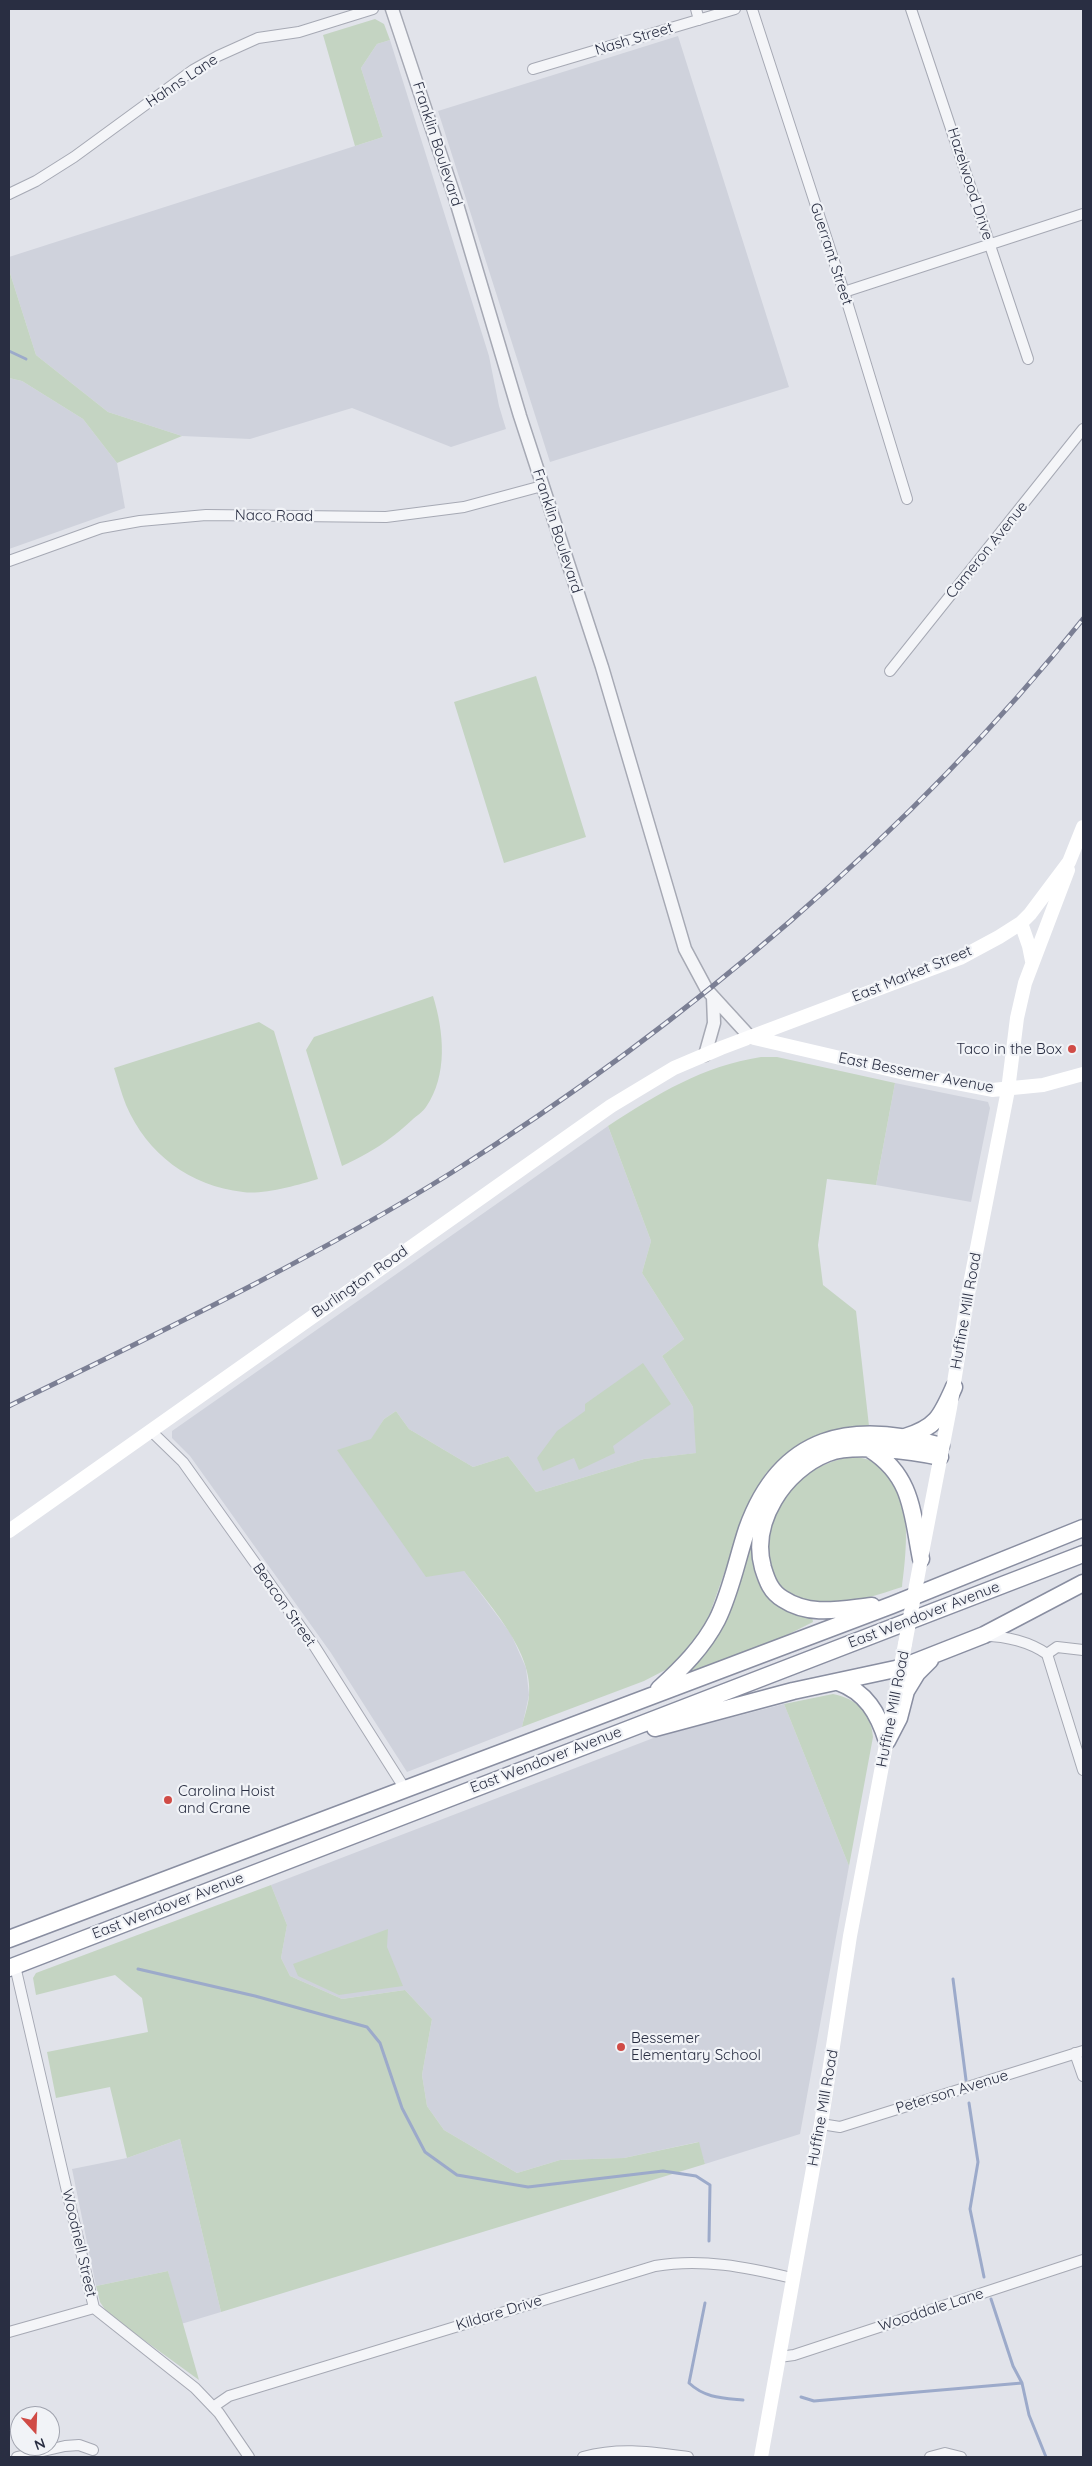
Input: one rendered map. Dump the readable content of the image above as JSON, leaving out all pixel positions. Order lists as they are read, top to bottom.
{
  "streets": {
    "highway": ["East Wendover Avenue"],
    "main road": [
      "East Market Street",
      "East Bessemer Avenue",
      "Burlington Road",
      "Huffine Mill Road"
    ],
    "street": [
      "Nash Street",
      "Hahns Lane",
      "Franklin Boulevard",
      "Hazelwood Drive",
      "Guerrant Street",
      "Naco Road",
      "Cameron Avenue",
      "Beacon Street",
      "Peterson Avenue",
      "Woodnell Street",
      "Wooddale Lane",
      "Kildare Drive"
    ]
  },
  "crossings": [
    ["Franklin Boulevard", "Naco Road"],
    ["Franklin Boulevard", "East Market Street"],
    ["Franklin Boulevard", "East Bessemer Avenue"],
    ["East Market Street", "East Bessemer Avenue"],
    ["East Market Street", "Burlington Road"],
    ["East Market Street", "Huffine Mill Road"],
    ["East Bessemer Avenue", "Huffine Mill Road"],
    ["Burlington Road", "Beacon Street"],
    ["Huffine Mill Road", "Peterson Avenue"],
    ["Huffine Mill Road", "Wooddale Lane"],
    ["Huffine Mill Road", "Kildare Drive"],
    ["Beacon Street", "East Wendover Avenue"],
    ["East Wendover Avenue", "Woodnell Street"],
    ["Woodnell Street", "Kildare Drive"]
  ],
  "places": ["Taco in the Box", "Carolina Hoist and Crane", "Bessemer Elementary School"],
  "north": "bottom"
}
